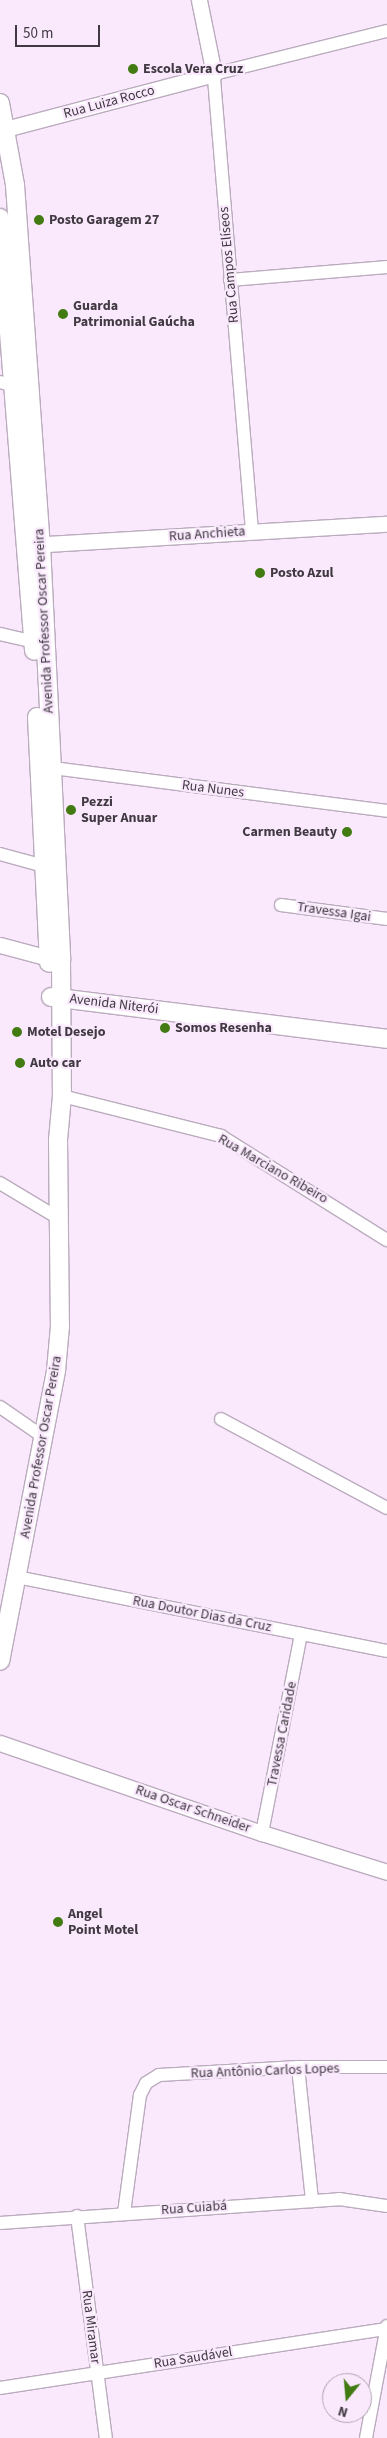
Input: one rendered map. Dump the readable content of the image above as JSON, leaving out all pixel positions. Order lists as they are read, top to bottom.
{
  "streets": {
    "main road": ["Avenida Professor Oscar Pereira", "Avenida Niterói"],
    "street": [
      "Rua Luiza Rocco",
      "Rua Campos Elíseos",
      "Rua Anchieta",
      "Rua Nunes",
      "Travessa Igai",
      "Rua Marciano Ribeiro",
      "Rua Doutor Dias da Cruz",
      "Travessa Caridade",
      "Rua Oscar Schneider",
      "Rua Antônio Carlos Lopes",
      "Rua Cuiabá",
      "Rua Miramar",
      "Rua Saudável"
    ]
  },
  "crossings": [
    ["Rua Luiza Rocco", "Rua Campos Elíseos"],
    ["Rua Luiza Rocco", "Avenida Professor Oscar Pereira"],
    ["Rua Campos Elíseos", "Rua Anchieta"],
    ["Rua Anchieta", "Avenida Professor Oscar Pereira"],
    ["Avenida Professor Oscar Pereira", "Rua Nunes"],
    ["Avenida Professor Oscar Pereira", "Avenida Niterói"],
    ["Avenida Professor Oscar Pereira", "Rua Marciano Ribeiro"],
    ["Avenida Professor Oscar Pereira", "Rua Doutor Dias da Cruz"],
    ["Rua Doutor Dias da Cruz", "Travessa Caridade"],
    ["Travessa Caridade", "Rua Oscar Schneider"],
    ["Rua Antônio Carlos Lopes", "Rua Cuiabá"],
    ["Rua Cuiabá", "Rua Miramar"],
    ["Rua Miramar", "Rua Saudável"]
  ],
  "places": [
    "Escola Vera Cruz",
    "Posto Garagem 27",
    "Guarda Patrimonial Gaúcha",
    "Posto Azul",
    "Pezzi Super Anuar",
    "Carmen Beauty",
    "Somos Resenha",
    "Motel Desejo",
    "Auto car",
    "Angel Point Motel"
  ],
  "scale_bar": "50 m",
  "north": "bottom"
}
